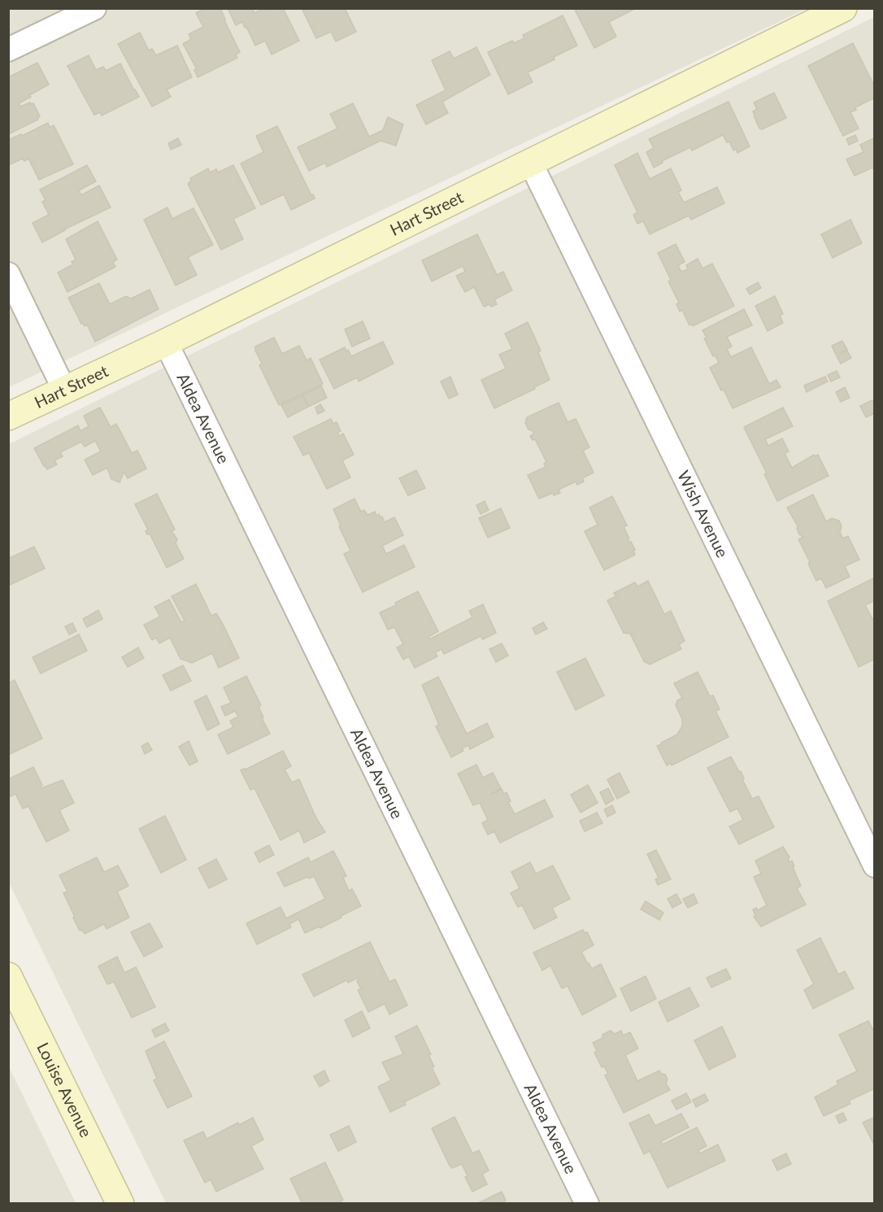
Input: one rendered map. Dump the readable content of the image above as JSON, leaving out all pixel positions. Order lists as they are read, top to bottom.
{
  "streets": {
    "street": [
      "Hart Street",
      "Aldea Avenue",
      "Wish Avenue",
      "Louise Avenue"
    ]
  },
  "crossings": [
    ["Hart Street", "Aldea Avenue"],
    ["Hart Street", "Wish Avenue"]
  ]
}
